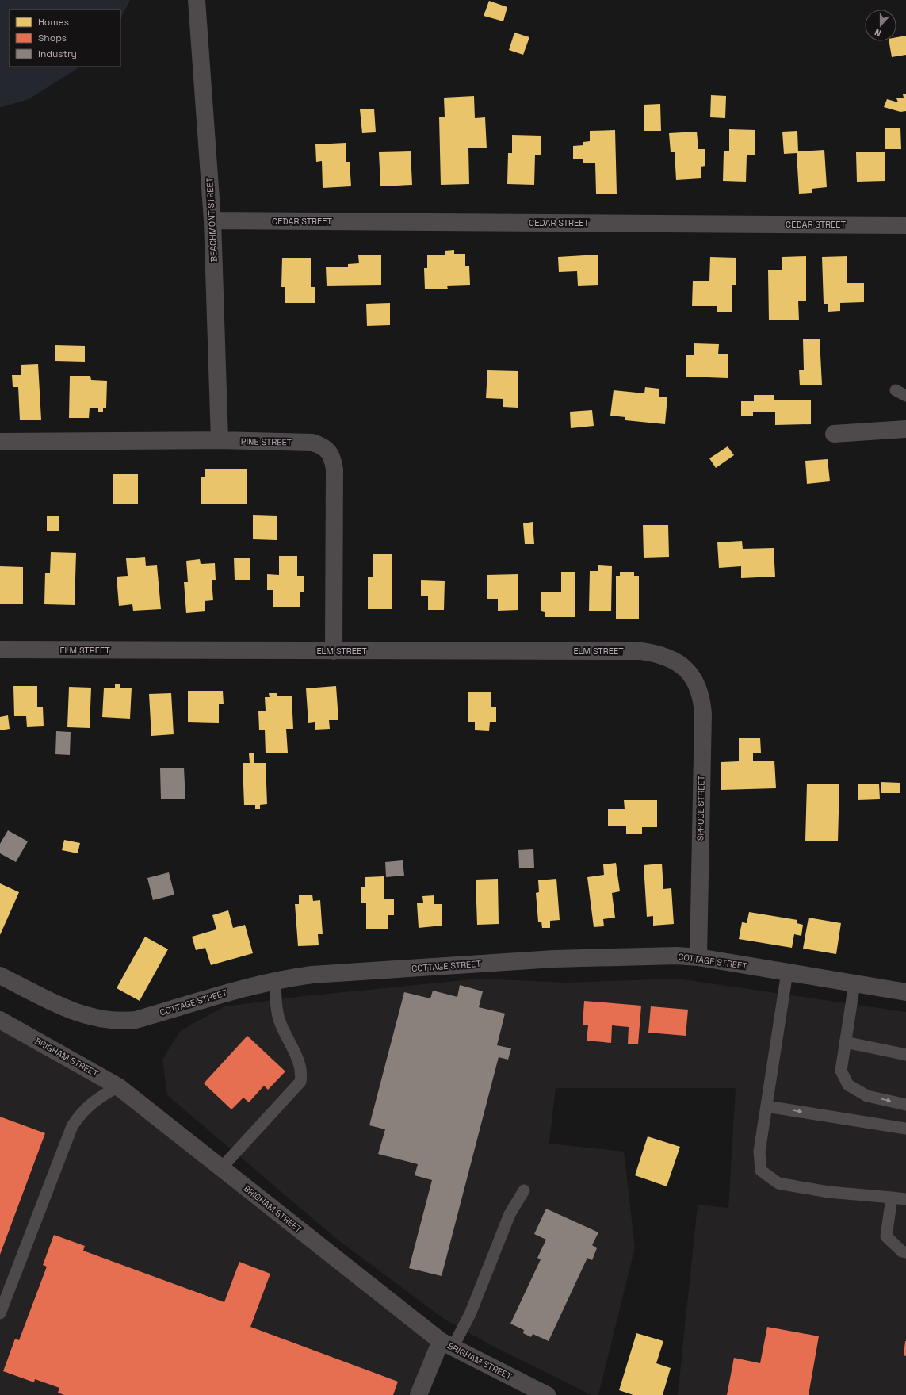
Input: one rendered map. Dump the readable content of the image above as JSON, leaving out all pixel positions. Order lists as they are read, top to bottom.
{
  "streets": {
    "street": [
      "BEACHMONT STREET",
      "CEDAR STREET",
      "PINE STREET",
      "ELM STREET",
      "SPRUCE STREET",
      "COTTAGE STREET",
      "BRIGHAM STREET"
    ]
  },
  "crossings": [
    ["BEACHMONT STREET", "CEDAR STREET"],
    ["BEACHMONT STREET", "PINE STREET"],
    ["PINE STREET", "ELM STREET"],
    ["ELM STREET", "SPRUCE STREET"],
    ["SPRUCE STREET", "COTTAGE STREET"]
  ],
  "legend": ["Homes", "Shops", "Industry"],
  "north": "bottom"
}
